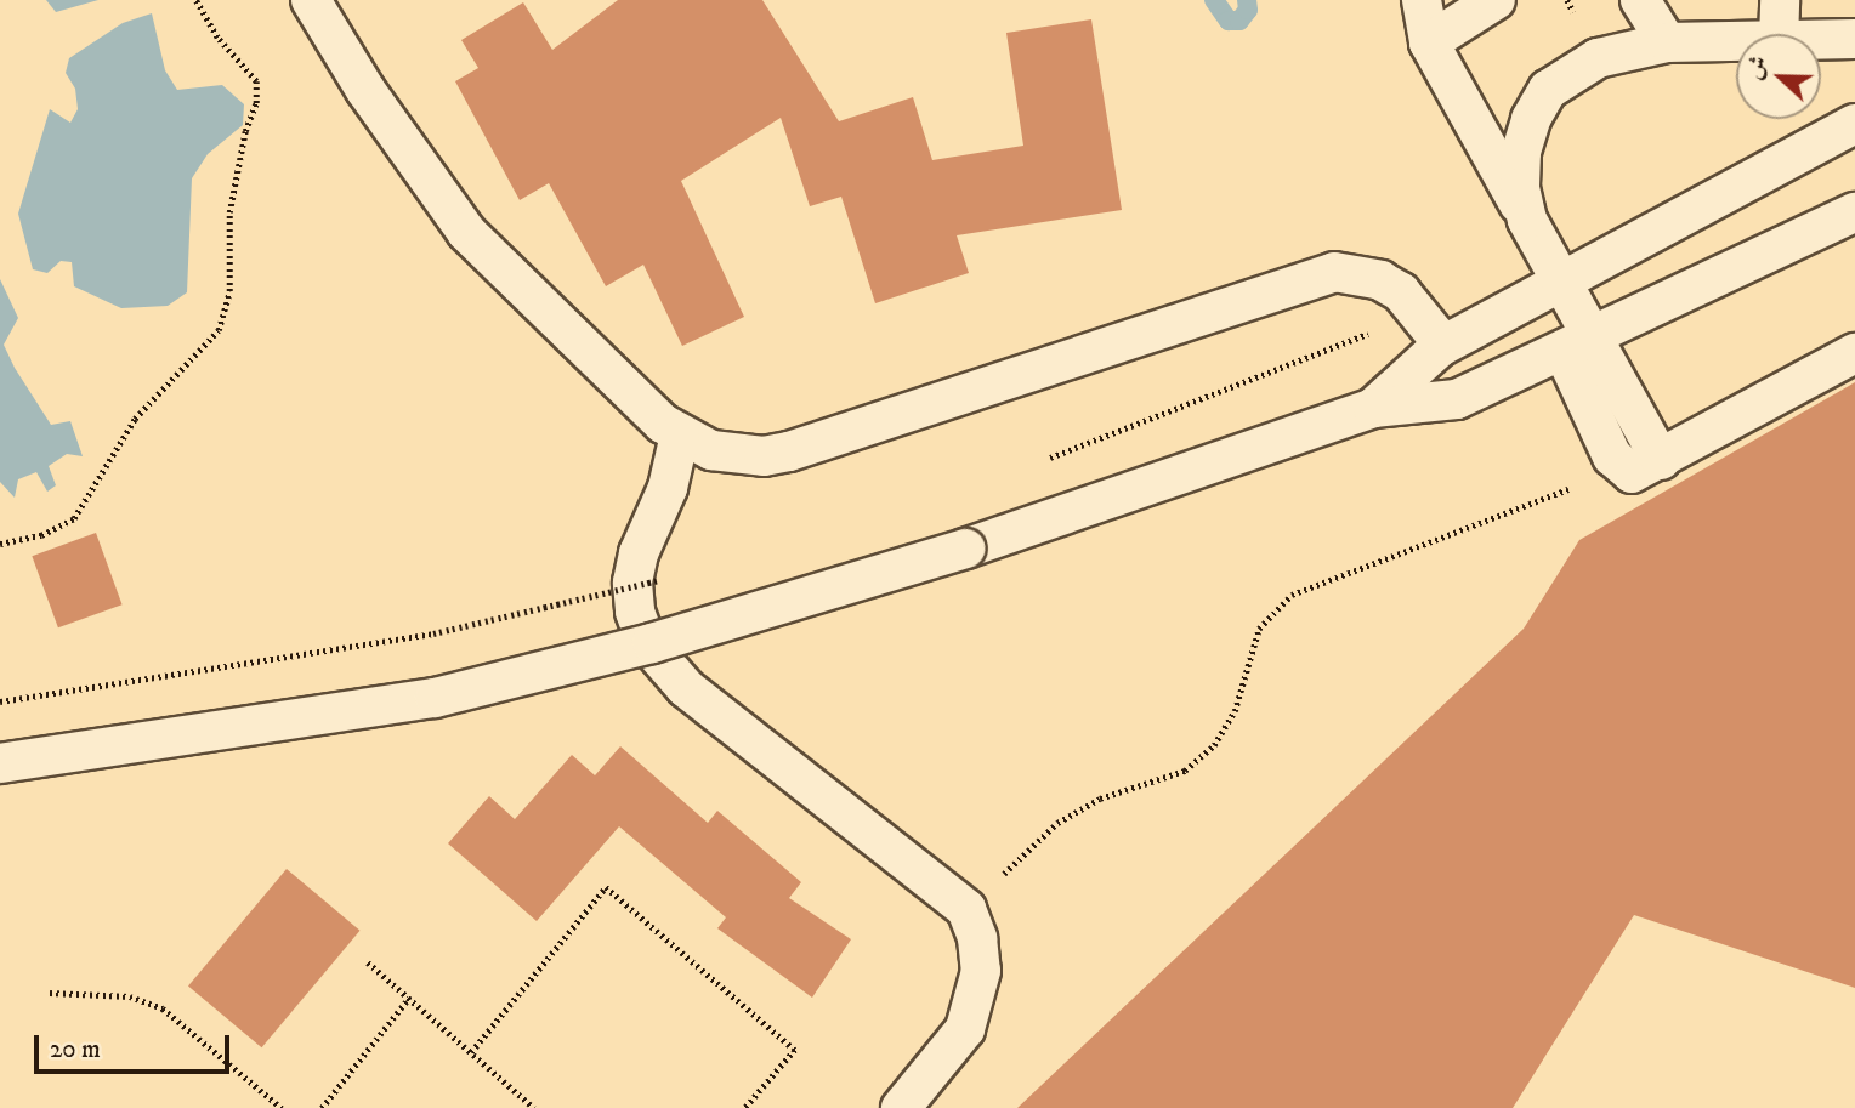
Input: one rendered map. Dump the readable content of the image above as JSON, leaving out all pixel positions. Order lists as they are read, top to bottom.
{
  "scale_bar": "20 m",
  "north": "left"
}
